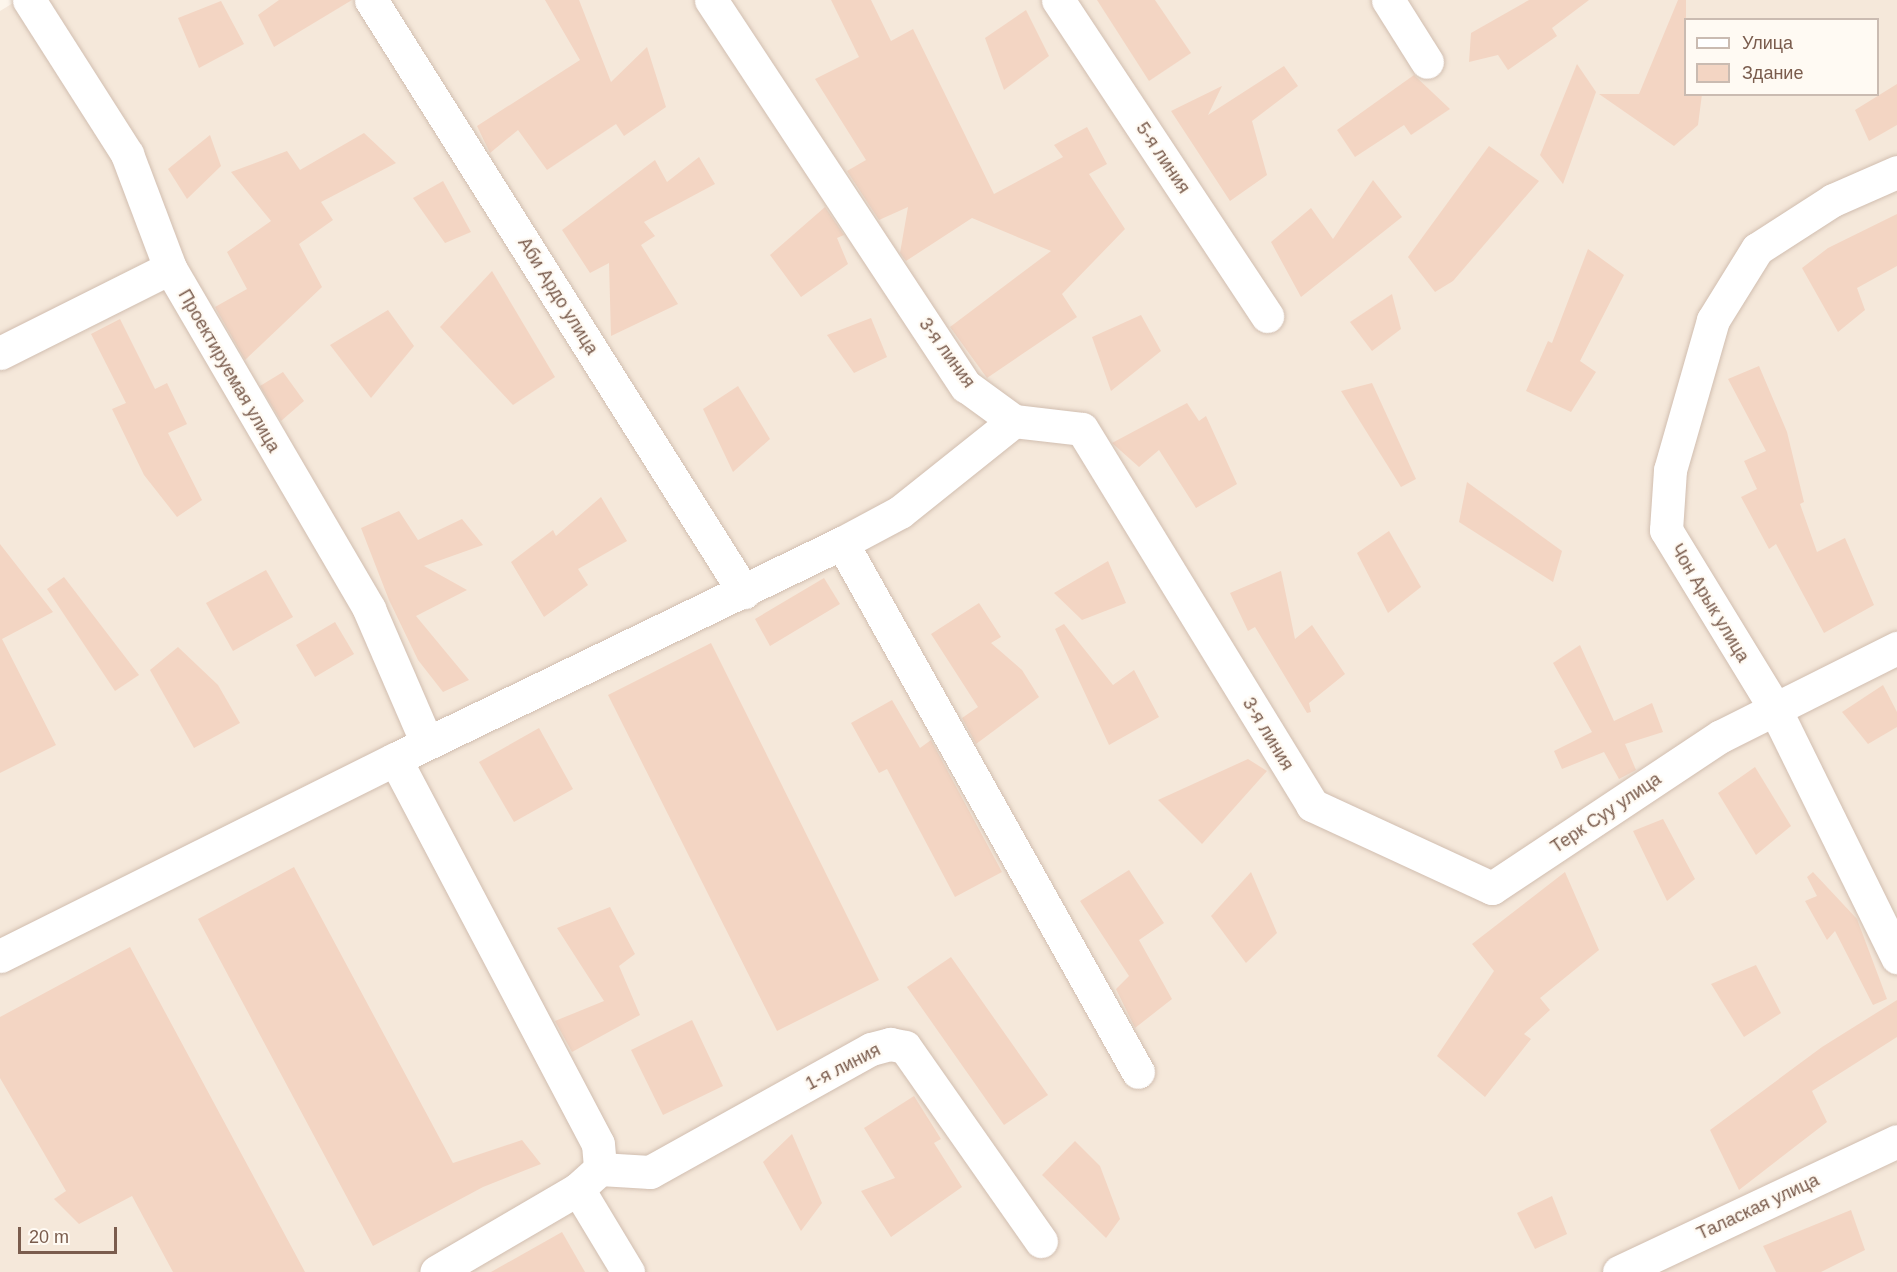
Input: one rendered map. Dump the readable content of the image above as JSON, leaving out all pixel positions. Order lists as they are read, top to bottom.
{
  "streets": {
    "street": [
      "5-я линия",
      "Аби Ардо улица",
      "3-я линия",
      "Проектируемая улица",
      "Чон Арык улица",
      "Терк Суу улица",
      "1-я линия",
      "Талаская улица"
    ]
  },
  "crossings": [
    ["3-я линия", "Терк Суу улица"],
    ["Чон Арык улица", "Терк Суу улица"]
  ],
  "legend": ["Улица", "Здание"],
  "scale_bar": "20 m"
}
